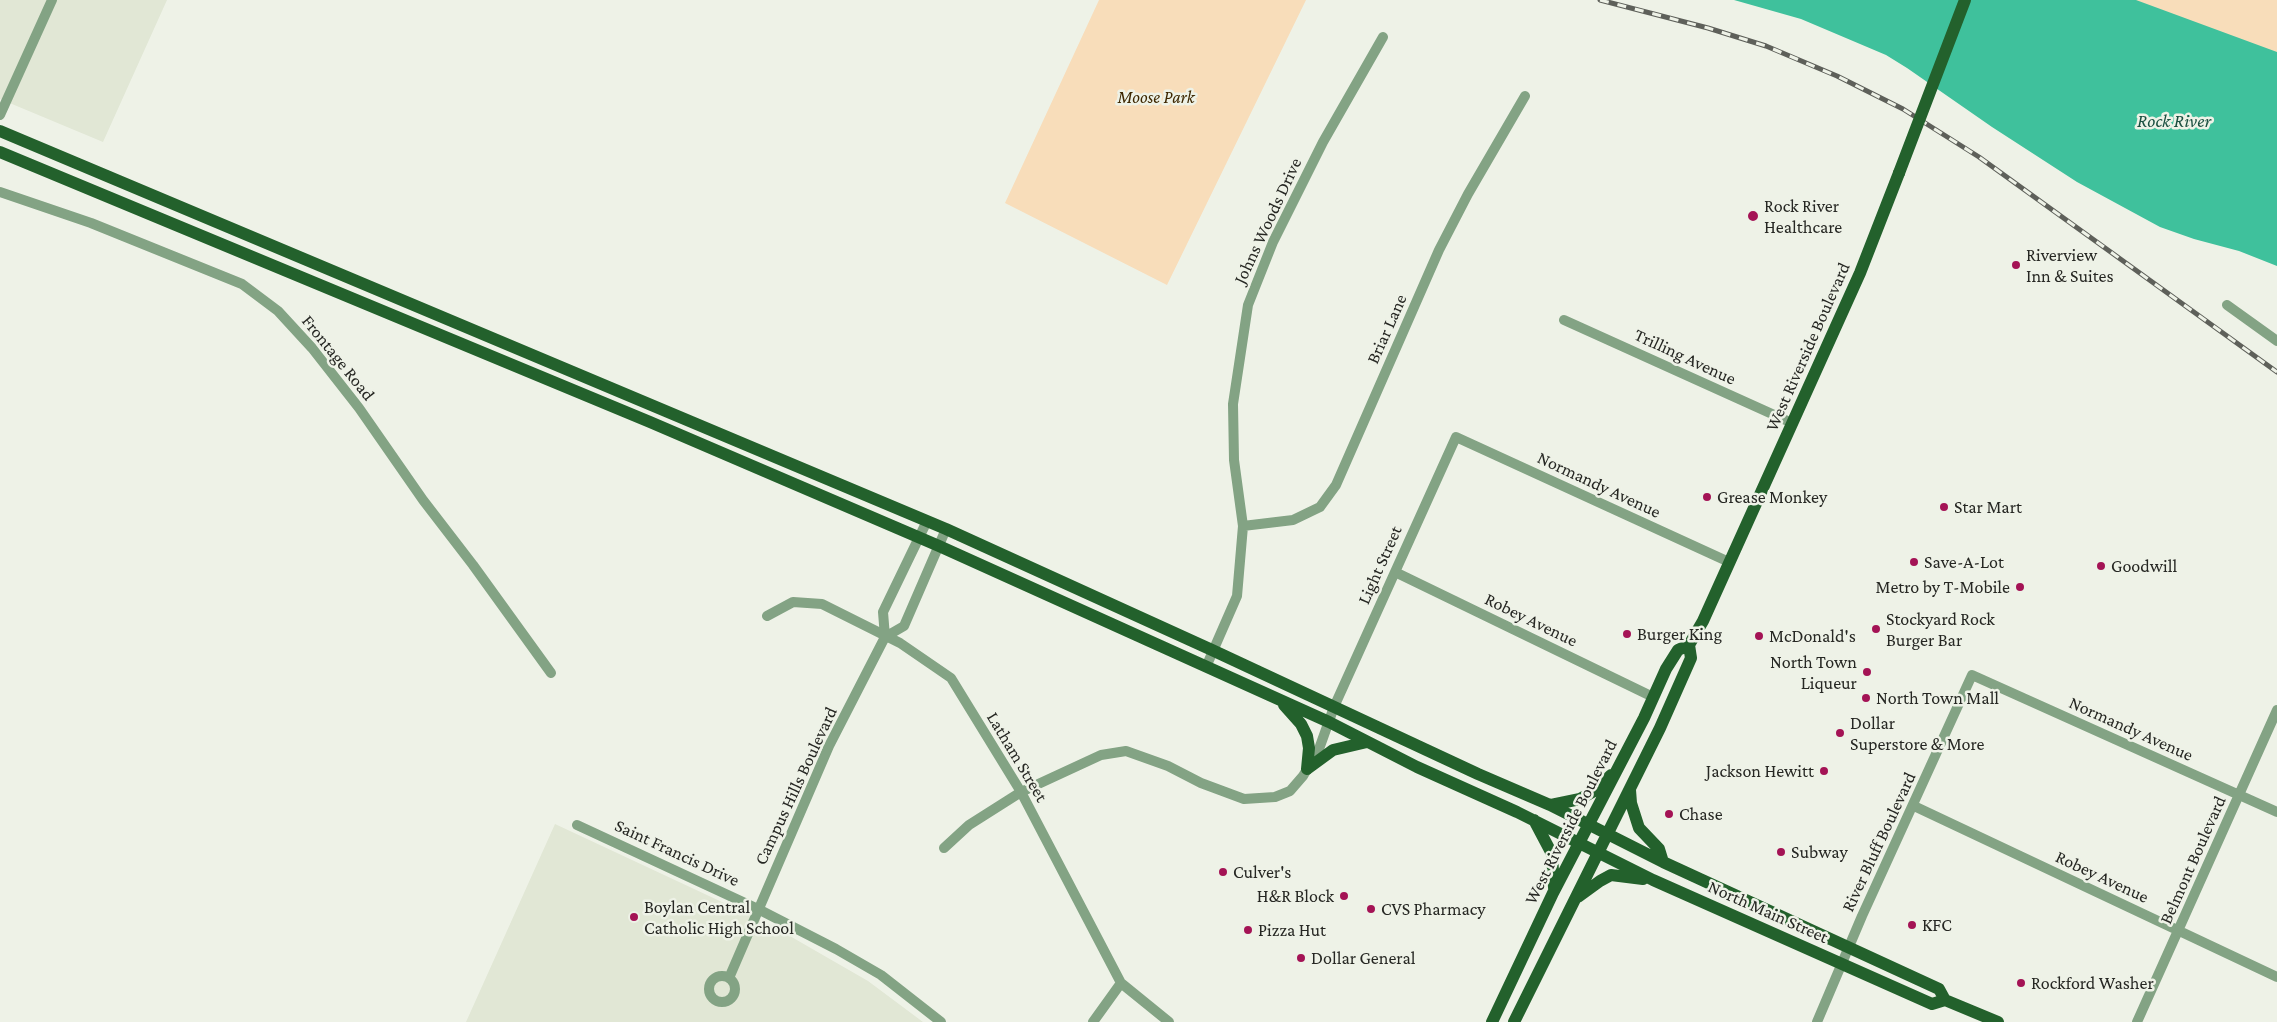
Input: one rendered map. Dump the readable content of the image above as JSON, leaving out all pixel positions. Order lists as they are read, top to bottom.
{
  "streets": {
    "main road": ["West Riverside Boulevard", "North Main Street"],
    "street": [
      "Johns Woods Drive",
      "Briar Lane",
      "Trilling Avenue",
      "Frontage Road",
      "Normandy Avenue",
      "Light Street",
      "Robey Avenue",
      "Latham Street",
      "Campus Hills Boulevard",
      "River Bluff Boulevard",
      "Saint Francis Drive",
      "Belmont Boulevard"
    ]
  },
  "crossings": [
    ["Johns Woods Drive", "Briar Lane"],
    ["Johns Woods Drive", "North Main Street"],
    ["West Riverside Boulevard", "Trilling Avenue"],
    ["West Riverside Boulevard", "Normandy Avenue"],
    ["West Riverside Boulevard", "Robey Avenue"],
    ["West Riverside Boulevard", "North Main Street"],
    ["Normandy Avenue", "Light Street"],
    ["Normandy Avenue", "River Bluff Boulevard"],
    ["Normandy Avenue", "Belmont Boulevard"],
    ["Light Street", "Robey Avenue"],
    ["Light Street", "Latham Street"],
    ["Light Street", "North Main Street"],
    ["Robey Avenue", "River Bluff Boulevard"],
    ["Robey Avenue", "Belmont Boulevard"],
    ["Latham Street", "Campus Hills Boulevard"],
    ["Campus Hills Boulevard", "Saint Francis Drive"],
    ["Campus Hills Boulevard", "North Main Street"],
    ["River Bluff Boulevard", "North Main Street"]
  ],
  "water": ["Rock River"],
  "parks": ["Moose Park"],
  "places": [
    "Rock River Healthcare",
    "Riverview Inn & Suites",
    "Grease Monkey",
    "Star Mart",
    "Save-A-Lot",
    "Goodwill",
    "Metro by T-Mobile",
    "Stockyard Rock Burger Bar",
    "Burger King",
    "McDonald's",
    "North Town Liqueur",
    "North Town Mall",
    "Dollar Superstore & More",
    "Jackson Hewitt",
    "Chase",
    "Subway",
    "Culver's",
    "H&R Block",
    "CVS Pharmacy",
    "Boylan Central Catholic High School",
    "KFC",
    "Pizza Hut",
    "Dollar General",
    "Rockford Washer"
  ]
}
